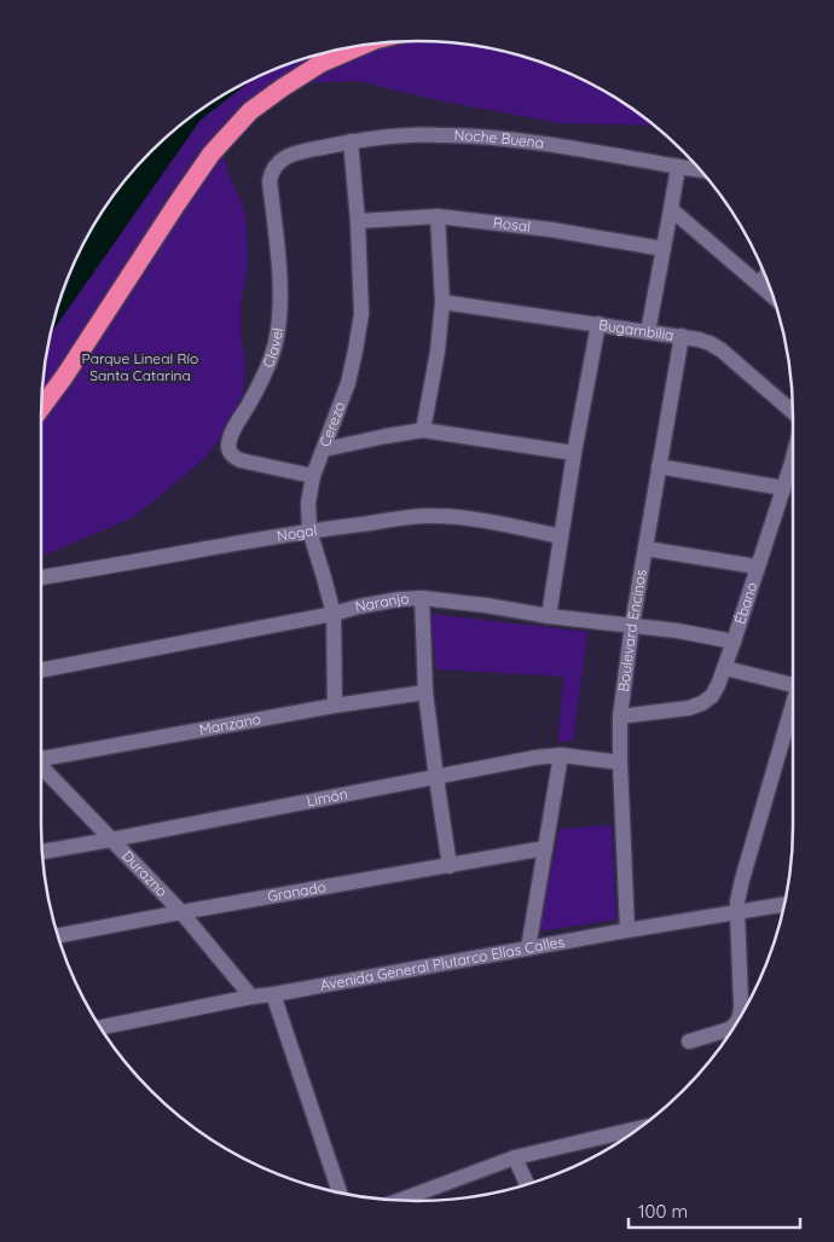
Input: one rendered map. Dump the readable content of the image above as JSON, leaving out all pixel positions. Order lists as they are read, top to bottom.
{
  "streets": {
    "street": [
      "Noche Buena",
      "Rosal",
      "Bugambilia",
      "Clavel",
      "Cerezo",
      "Nogal",
      "Ébano",
      "Naranjo",
      "Boulevard Encinos",
      "Manzano",
      "Limón",
      "Durazno",
      "Granado",
      "Avenida General Plutarco Elías Calles"
    ]
  },
  "crossings": [
    ["Noche Buena", "Clavel"],
    ["Noche Buena", "Cerezo"],
    ["Rosal", "Cerezo"],
    ["Bugambilia", "Boulevard Encinos"],
    ["Clavel", "Cerezo"],
    ["Cerezo", "Nogal"],
    ["Cerezo", "Naranjo"],
    ["Cerezo", "Manzano"],
    ["Ébano", "Naranjo"],
    ["Ébano", "Boulevard Encinos"],
    ["Naranjo", "Boulevard Encinos"],
    ["Boulevard Encinos", "Limón"],
    ["Boulevard Encinos", "Avenida General Plutarco Elías Calles"],
    ["Limón", "Durazno"],
    ["Durazno", "Granado"],
    ["Durazno", "Avenida General Plutarco Elías Calles"]
  ],
  "parks": ["Parque Lineal Río Santa Catarina"],
  "scale_bar": "100 m"
}
